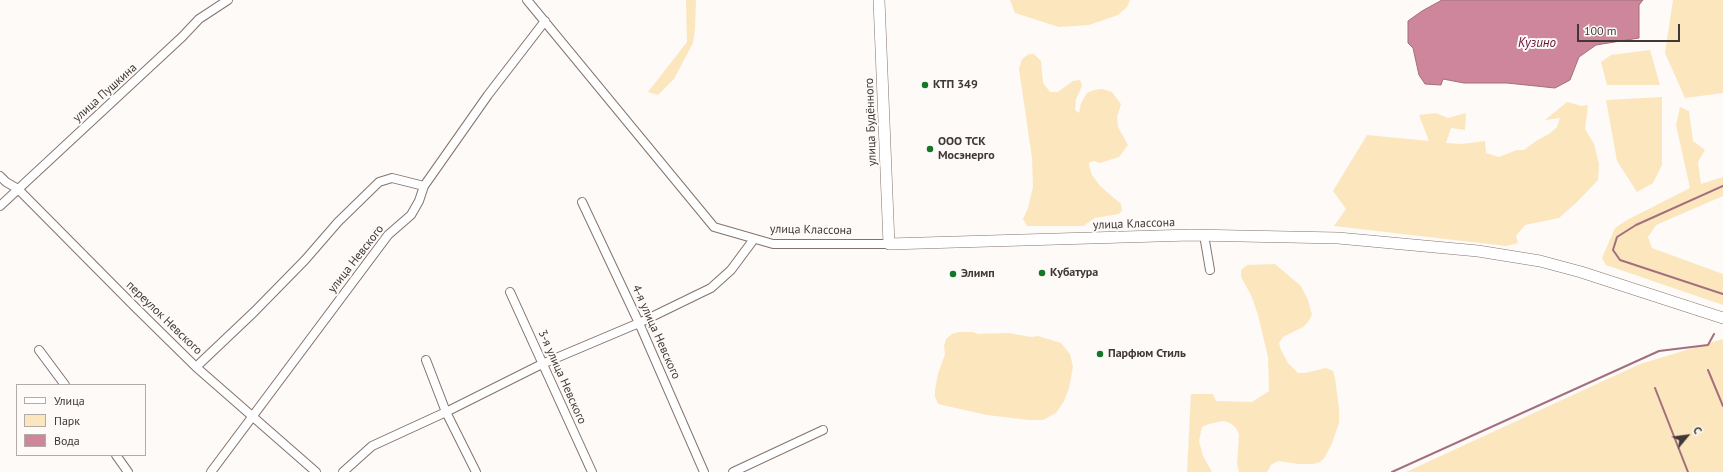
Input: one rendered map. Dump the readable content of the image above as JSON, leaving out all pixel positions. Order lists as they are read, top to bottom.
{
  "streets": {
    "street": [
      "улица Пушкина",
      "улица Будённого",
      "улица Классона",
      "улица Невского",
      "переулок Невского",
      "4-я улица Невского",
      "3-я улица Невского"
    ]
  },
  "crossings": [
    ["улица Пушкина", "переулок Невского"],
    ["улица Будённого", "улица Классона"],
    ["улица Классона", "улица Невского"],
    ["улица Невского", "переулок Невского"]
  ],
  "water": ["Кузино"],
  "places": [
    "КТП 349",
    "ООО ТСК Мосэнерго",
    "Кубатура",
    "Элимп",
    "Парфюм Стиль"
  ],
  "legend": ["Улица", "Парк", "Вода"],
  "scale_bar": "100 m",
  "north": "top right"
}
